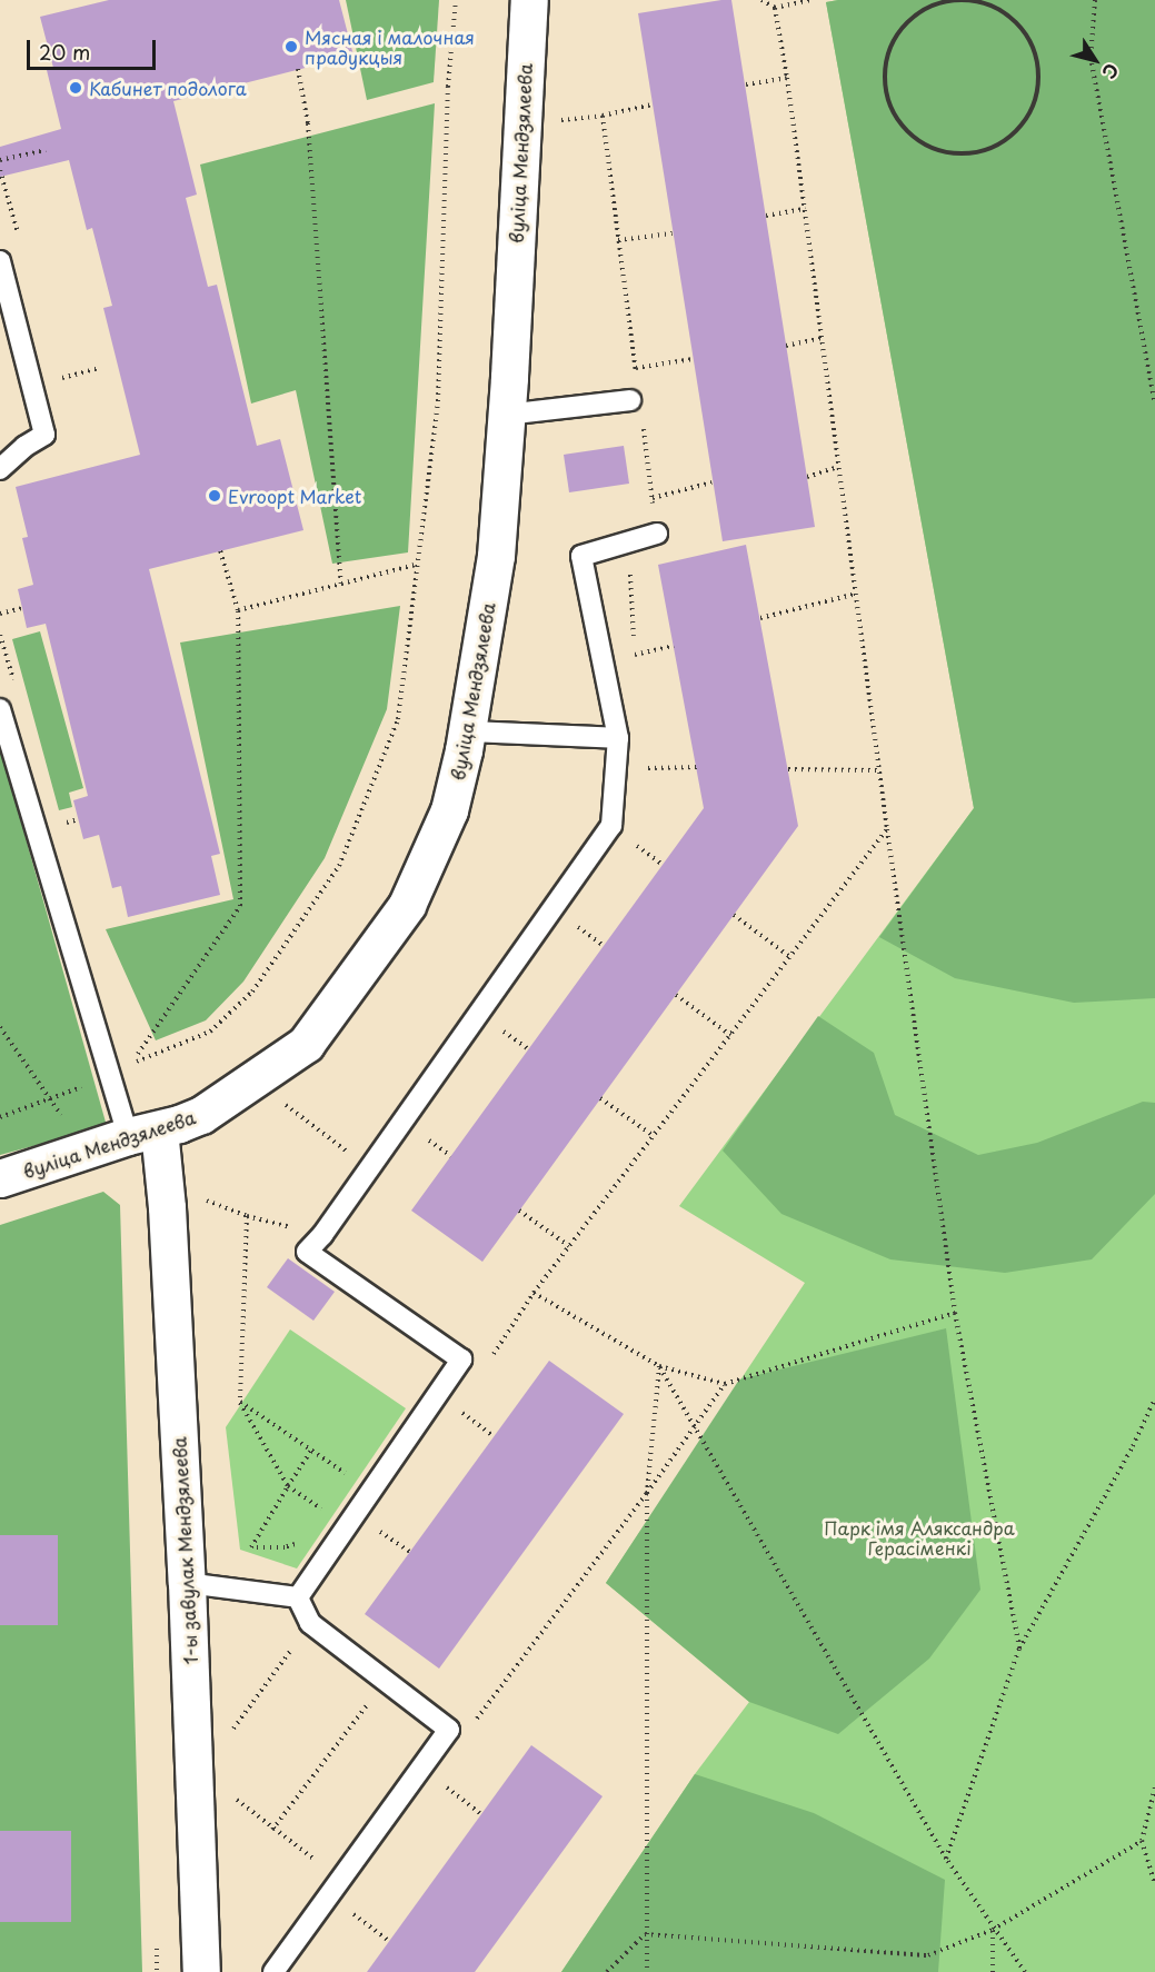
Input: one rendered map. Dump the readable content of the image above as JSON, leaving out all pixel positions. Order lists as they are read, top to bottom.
{
  "streets": {
    "street": ["вуліца Мендзялеева", "1-ы завулак Мендзялеева"]
  },
  "crossings": [
    ["вуліца Мендзялеева", "1-ы завулак Мендзялеева"]
  ],
  "parks": ["Парк імя Аляксандра Герасіменкі"],
  "places": ["Мясная і малочная прадукцыя", "Кабинет подолога", "Evroopt Market"],
  "scale_bar": "20 m",
  "north": "bottom right"
}
